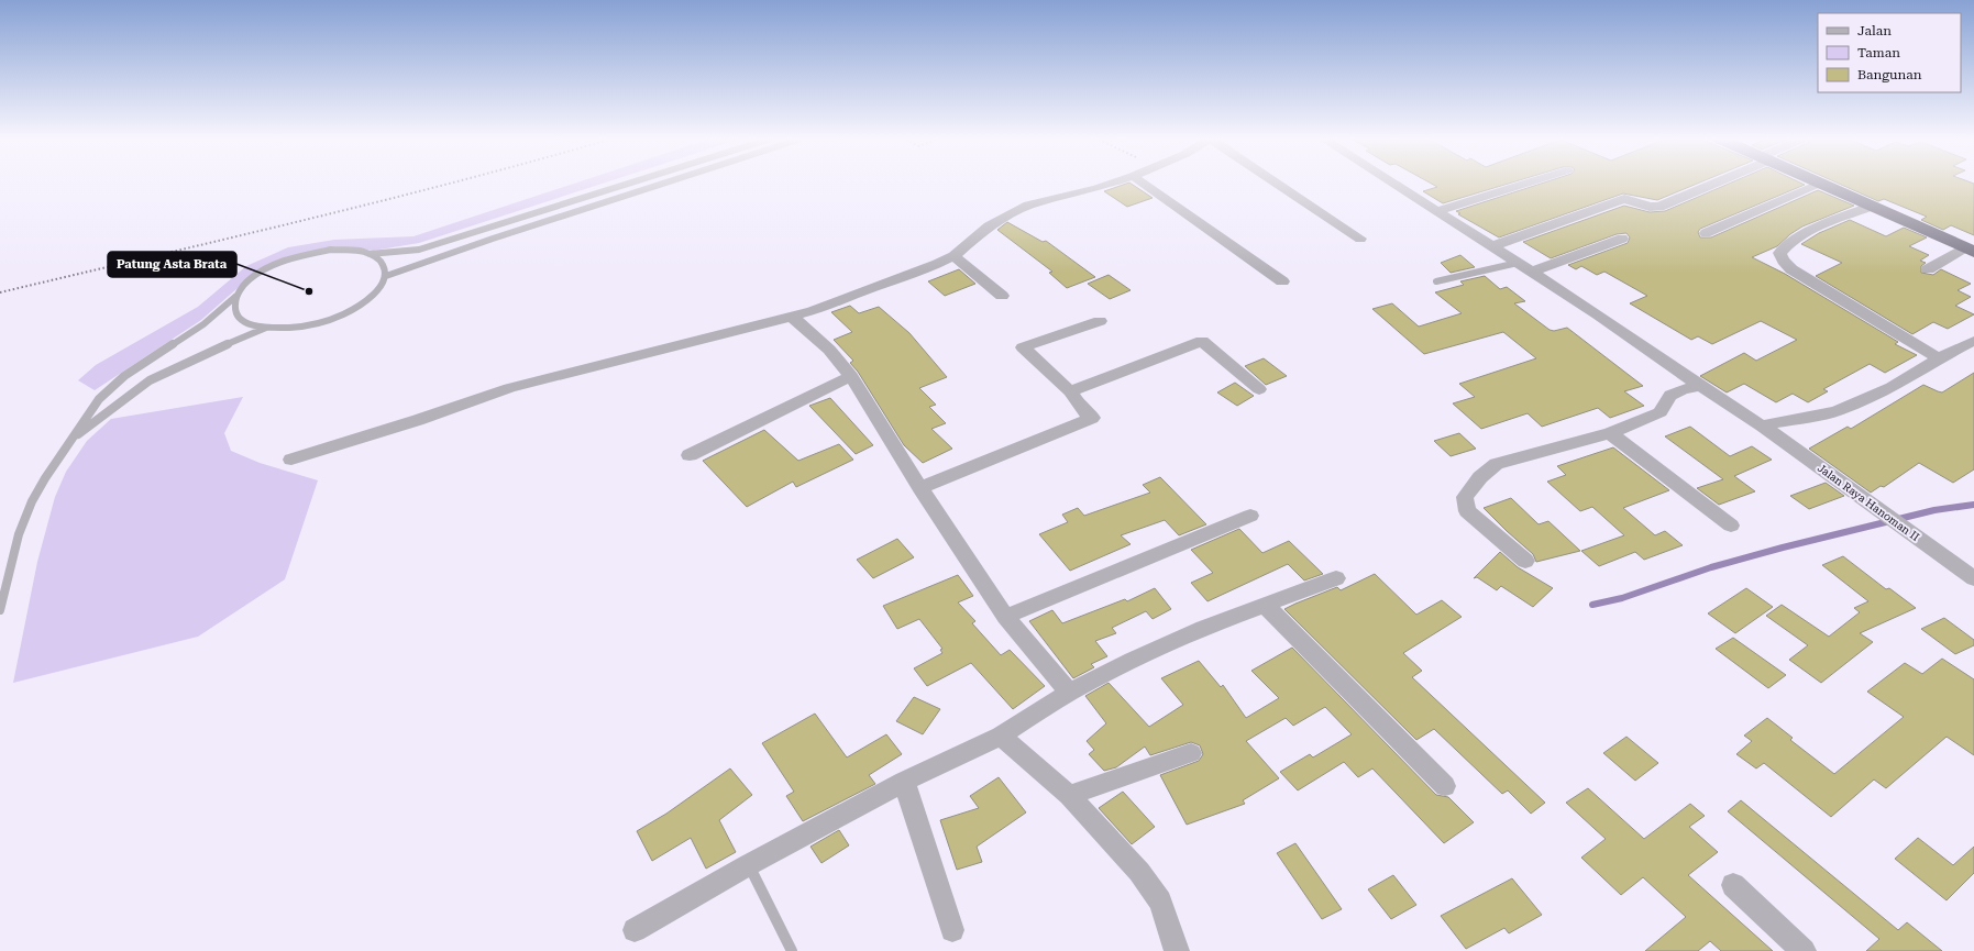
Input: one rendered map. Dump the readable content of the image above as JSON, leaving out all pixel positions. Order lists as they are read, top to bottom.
{
  "streets": {
    "street": ["Jalan Raya Hanoman II"]
  },
  "places": ["Patung Asta Brata"],
  "legend": ["Jalan", "Taman", "Bangunan"]
}
